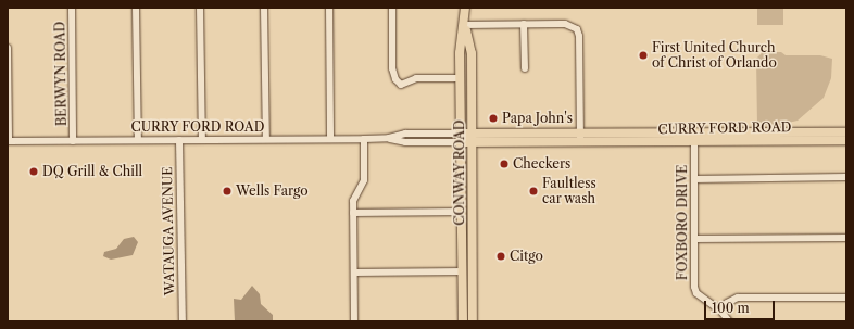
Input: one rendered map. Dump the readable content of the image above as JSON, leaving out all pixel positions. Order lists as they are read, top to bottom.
{
  "streets": {
    "main road": ["CURRY FORD ROAD", "CONWAY ROAD"],
    "street": ["BERWYN ROAD", "FOXBORO DRIVE", "WATAUGA AVENUE"]
  },
  "crossings": [
    ["BERWYN ROAD", "CURRY FORD ROAD"],
    ["CURRY FORD ROAD", "CONWAY ROAD"],
    ["CURRY FORD ROAD", "FOXBORO DRIVE"],
    ["CURRY FORD ROAD", "WATAUGA AVENUE"]
  ],
  "places": [
    "First United Church of Christ of Orlando",
    "Papa John's",
    "Checkers",
    "DQ Grill & Chill",
    "Wells Fargo",
    "Faultless car wash",
    "Citgo"
  ],
  "scale_bar": "100 m"
}
